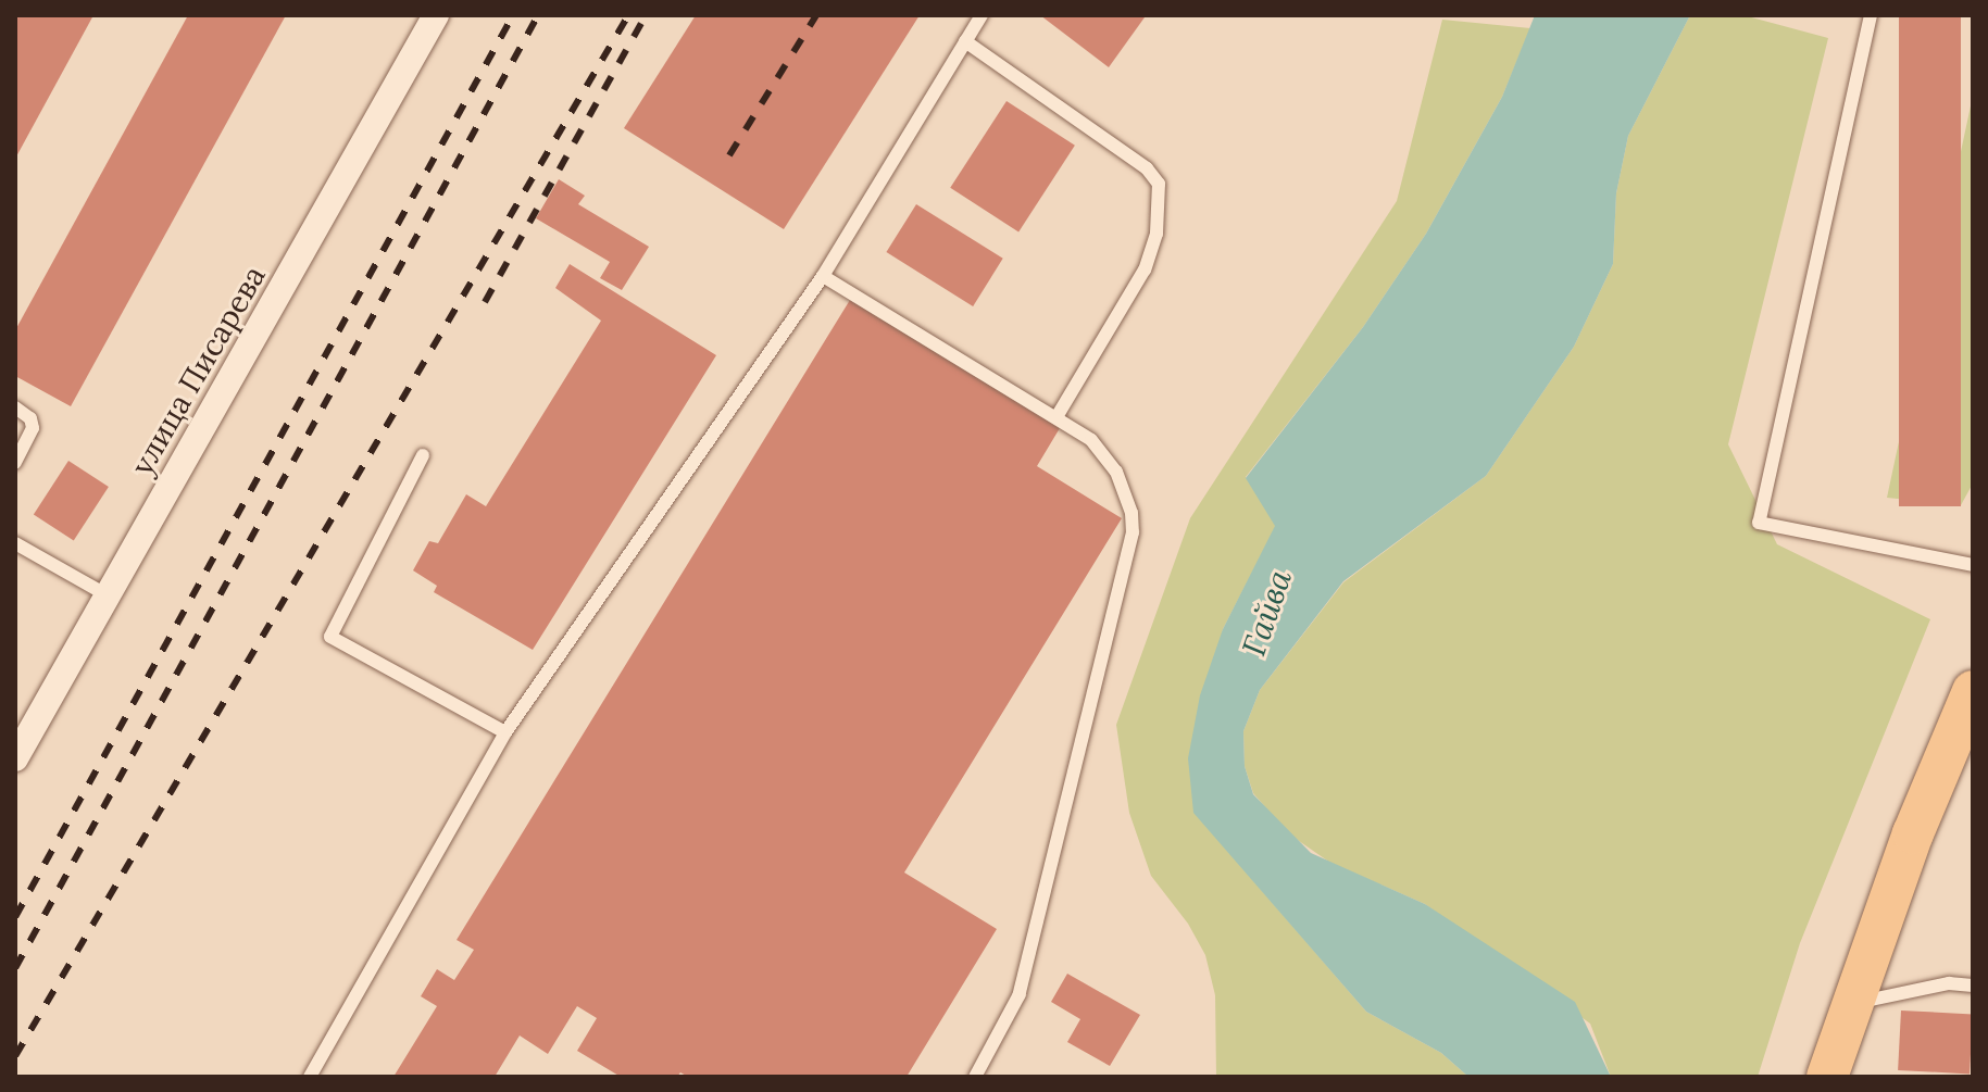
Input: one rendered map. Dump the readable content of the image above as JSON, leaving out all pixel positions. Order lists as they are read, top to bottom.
{
  "streets": {
    "street": ["улица Писарева"]
  },
  "water": ["Гайва"]
}
